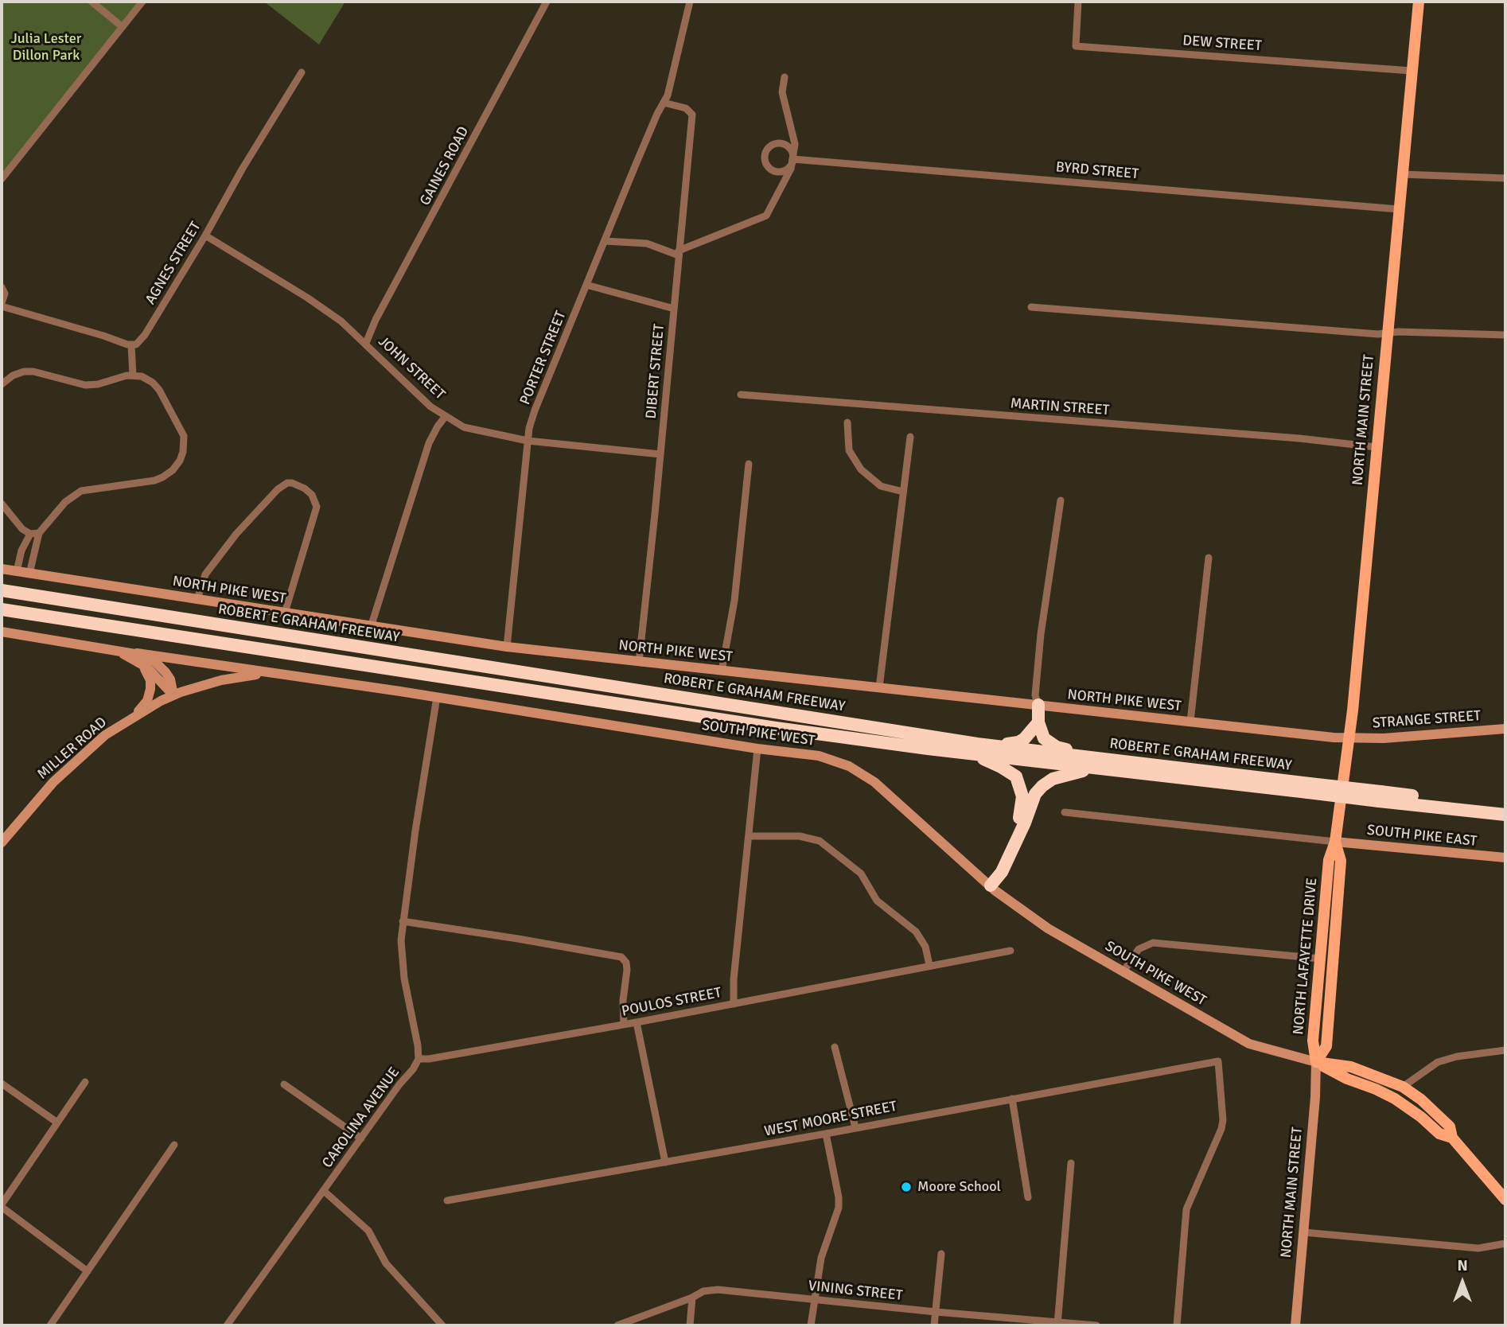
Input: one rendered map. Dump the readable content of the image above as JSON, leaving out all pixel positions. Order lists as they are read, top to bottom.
{
  "streets": {
    "highway": ["ROBERT E GRAHAM FREEWAY"],
    "main road": [
      "NORTH MAIN STREET",
      "NORTH PIKE WEST",
      "STRANGE STREET",
      "SOUTH PIKE WEST",
      "MILLER ROAD",
      "SOUTH PIKE EAST",
      "NORTH LAFAYETTE DRIVE"
    ],
    "street": [
      "DEW STREET",
      "GAINES ROAD",
      "BYRD STREET",
      "AGNES STREET",
      "PORTER STREET",
      "JOHN STREET",
      "DIBERT STREET",
      "MARTIN STREET",
      "POULOS STREET",
      "CAROLINA AVENUE",
      "WEST MOORE STREET",
      "VINING STREET"
    ]
  },
  "crossings": [
    ["DEW STREET", "NORTH MAIN STREET"],
    ["GAINES ROAD", "JOHN STREET"],
    ["BYRD STREET", "NORTH MAIN STREET"],
    ["AGNES STREET", "JOHN STREET"],
    ["PORTER STREET", "JOHN STREET"],
    ["PORTER STREET", "DIBERT STREET"],
    ["PORTER STREET", "NORTH PIKE WEST"],
    ["JOHN STREET", "DIBERT STREET"],
    ["DIBERT STREET", "NORTH PIKE WEST"],
    ["MARTIN STREET", "NORTH MAIN STREET"],
    ["NORTH MAIN STREET", "NORTH PIKE WEST"],
    ["NORTH MAIN STREET", "STRANGE STREET"],
    ["NORTH MAIN STREET", "SOUTH PIKE WEST"],
    ["NORTH MAIN STREET", "SOUTH PIKE EAST"],
    ["NORTH MAIN STREET", "NORTH LAFAYETTE DRIVE"],
    ["NORTH PIKE WEST", "STRANGE STREET"],
    ["SOUTH PIKE WEST", "MILLER ROAD"],
    ["SOUTH PIKE WEST", "NORTH LAFAYETTE DRIVE"],
    ["SOUTH PIKE EAST", "NORTH LAFAYETTE DRIVE"],
    ["POULOS STREET", "CAROLINA AVENUE"]
  ],
  "parks": ["Julia Lester Dillon Park"],
  "places": ["Moore School"],
  "north": "top"
}
